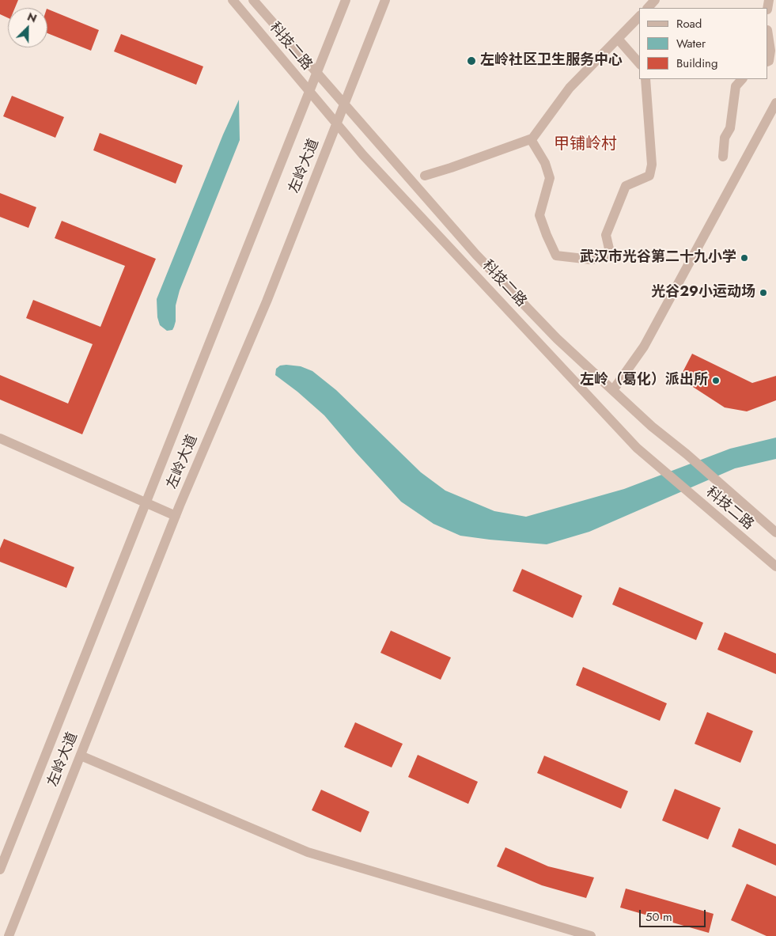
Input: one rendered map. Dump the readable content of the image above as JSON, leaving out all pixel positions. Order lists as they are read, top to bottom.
{
  "streets": {
    "street": ["科技二路", "左岭大道"]
  },
  "crossings": [
    ["科技二路", "左岭大道"]
  ],
  "districts": ["甲铺岭村"],
  "places": [
    "左岭社区卫生服务中心",
    "武汉市光谷第二十九小学",
    "光谷29小运动场",
    "左岭（葛化）派出所"
  ],
  "legend": ["Road", "Water", "Building"],
  "scale_bar": "50 m",
  "north": "top right"
}
